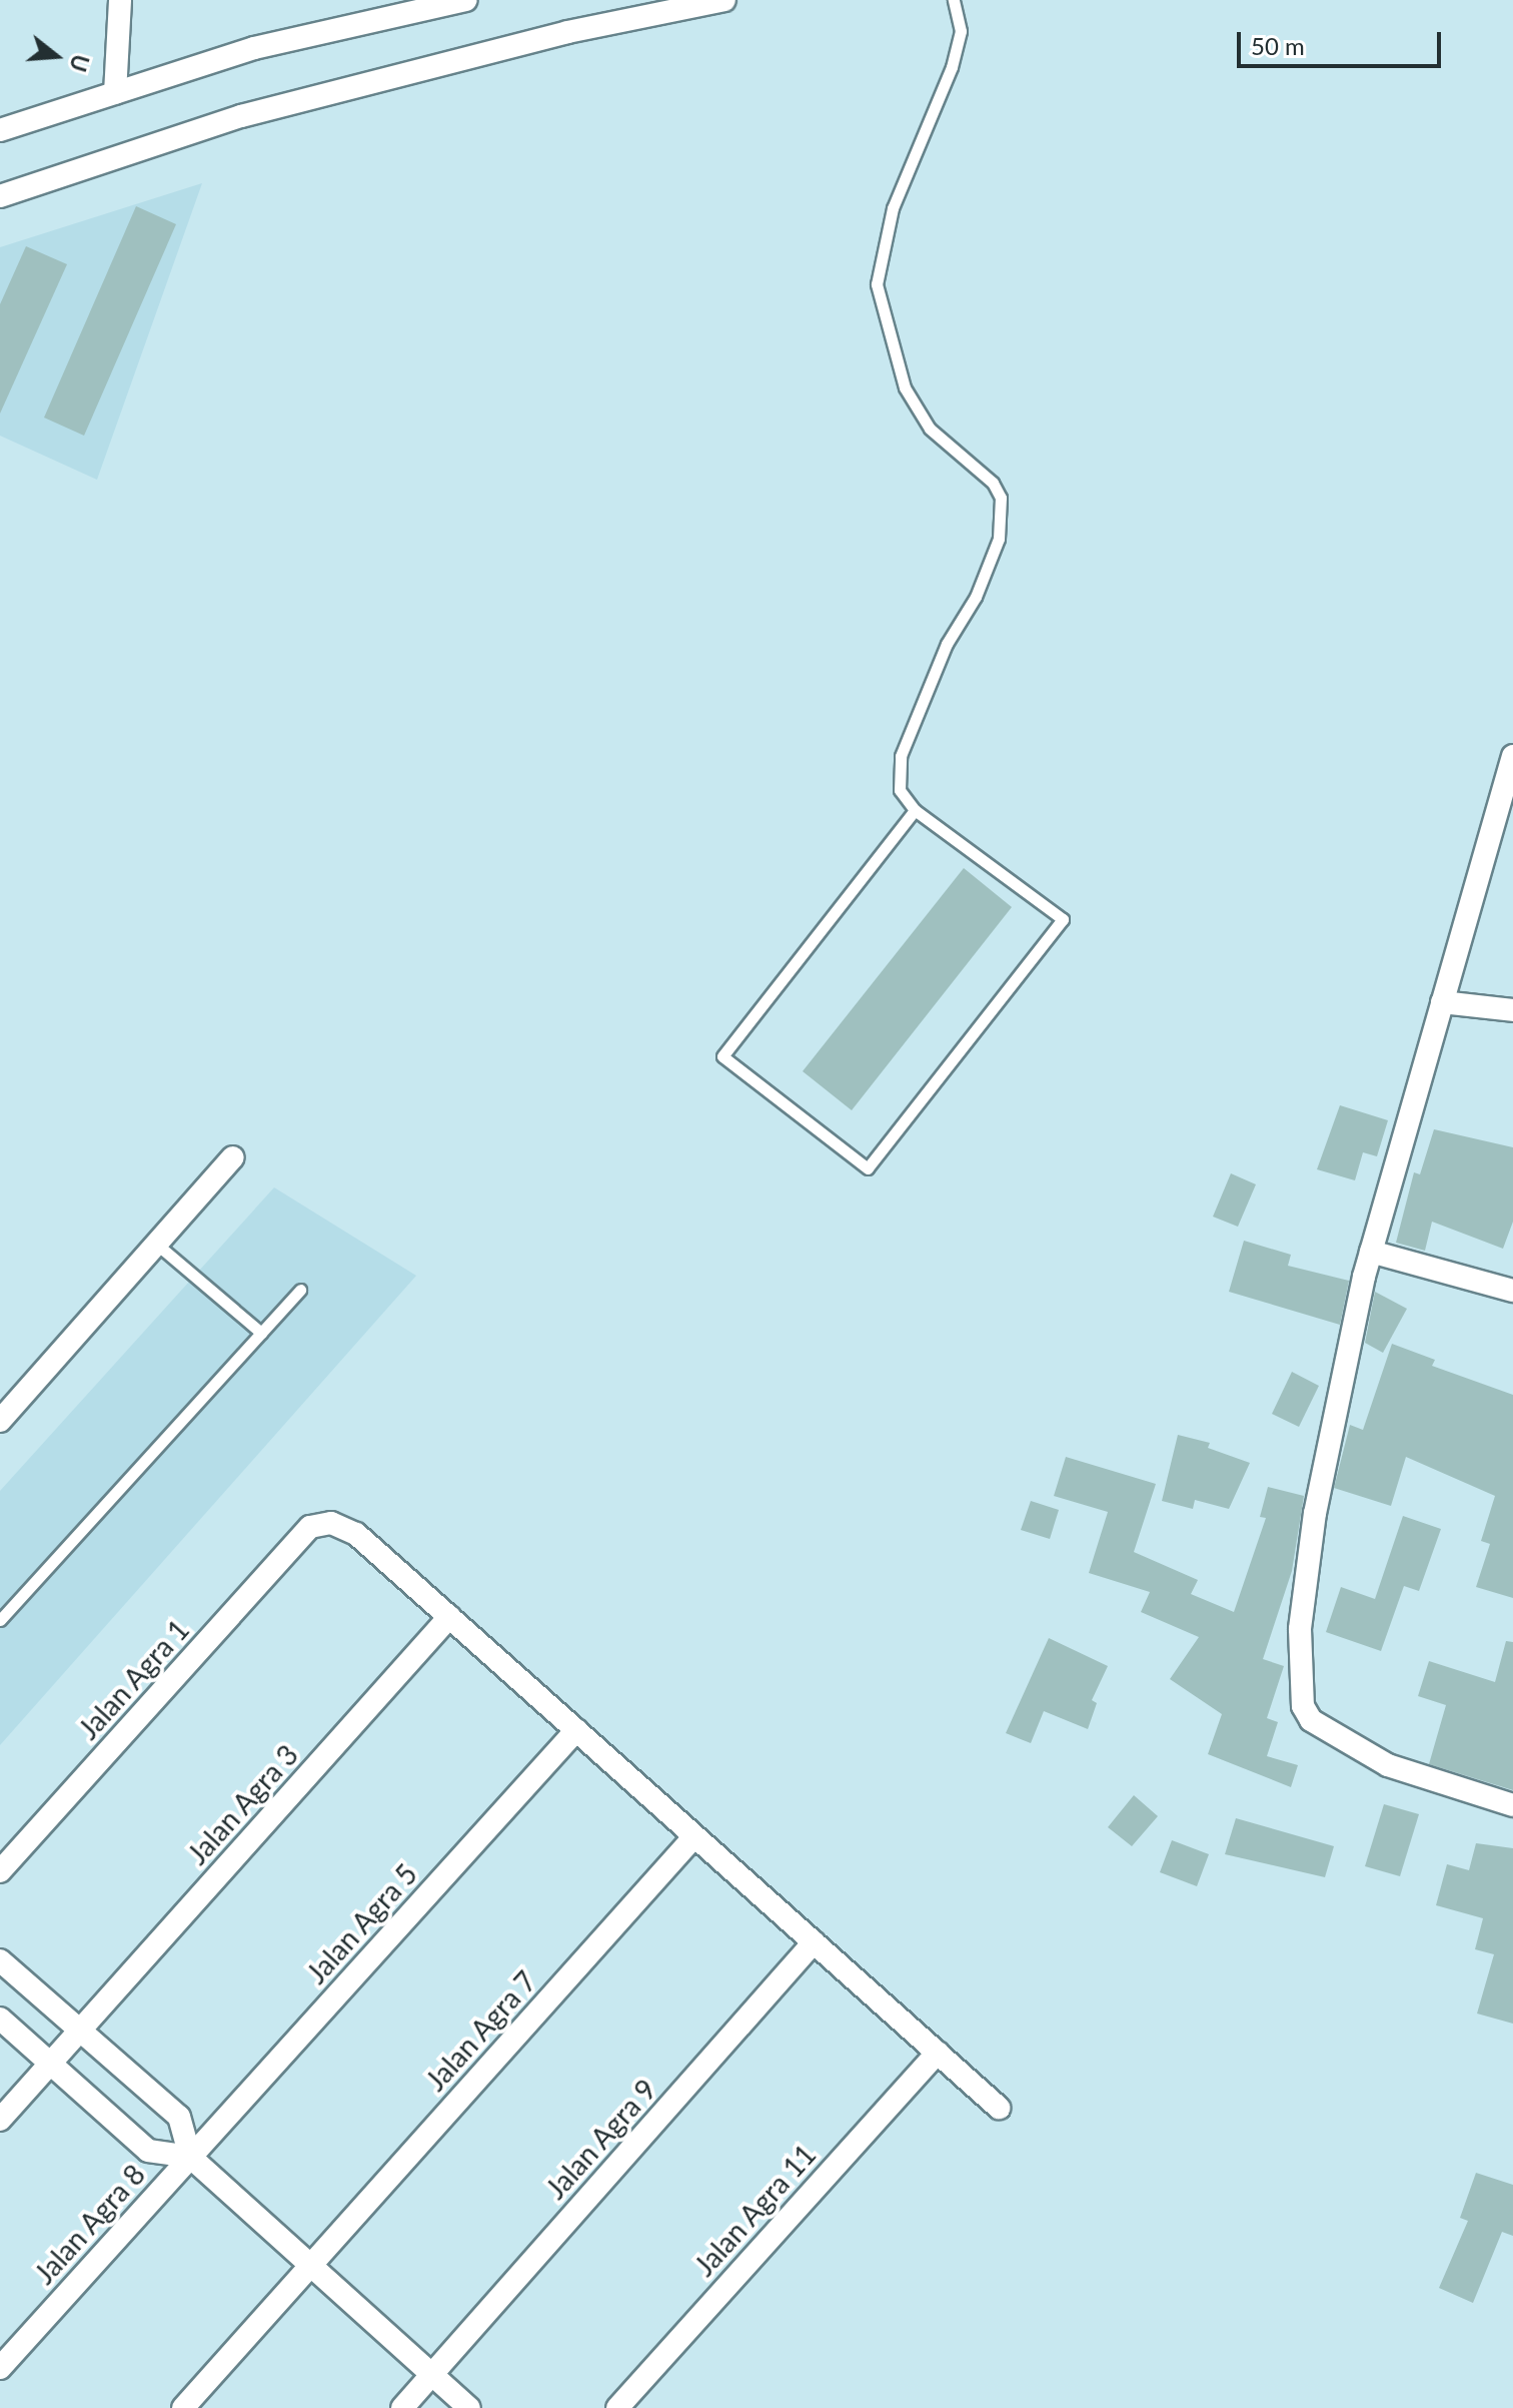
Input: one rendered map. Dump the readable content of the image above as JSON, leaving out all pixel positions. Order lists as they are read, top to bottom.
{
  "streets": {
    "street": [
      "Jalan Agra 1",
      "Jalan Agra 3",
      "Jalan Agra 5",
      "Jalan Agra 7",
      "Jalan Agra 9",
      "Jalan Agra 11",
      "Jalan Agra 8"
    ]
  },
  "crossings": [
    ["Jalan Agra 1", "Jalan Agra 3"],
    ["Jalan Agra 5", "Jalan Agra 8"]
  ],
  "scale_bar": "50 m",
  "north": "right"
}
